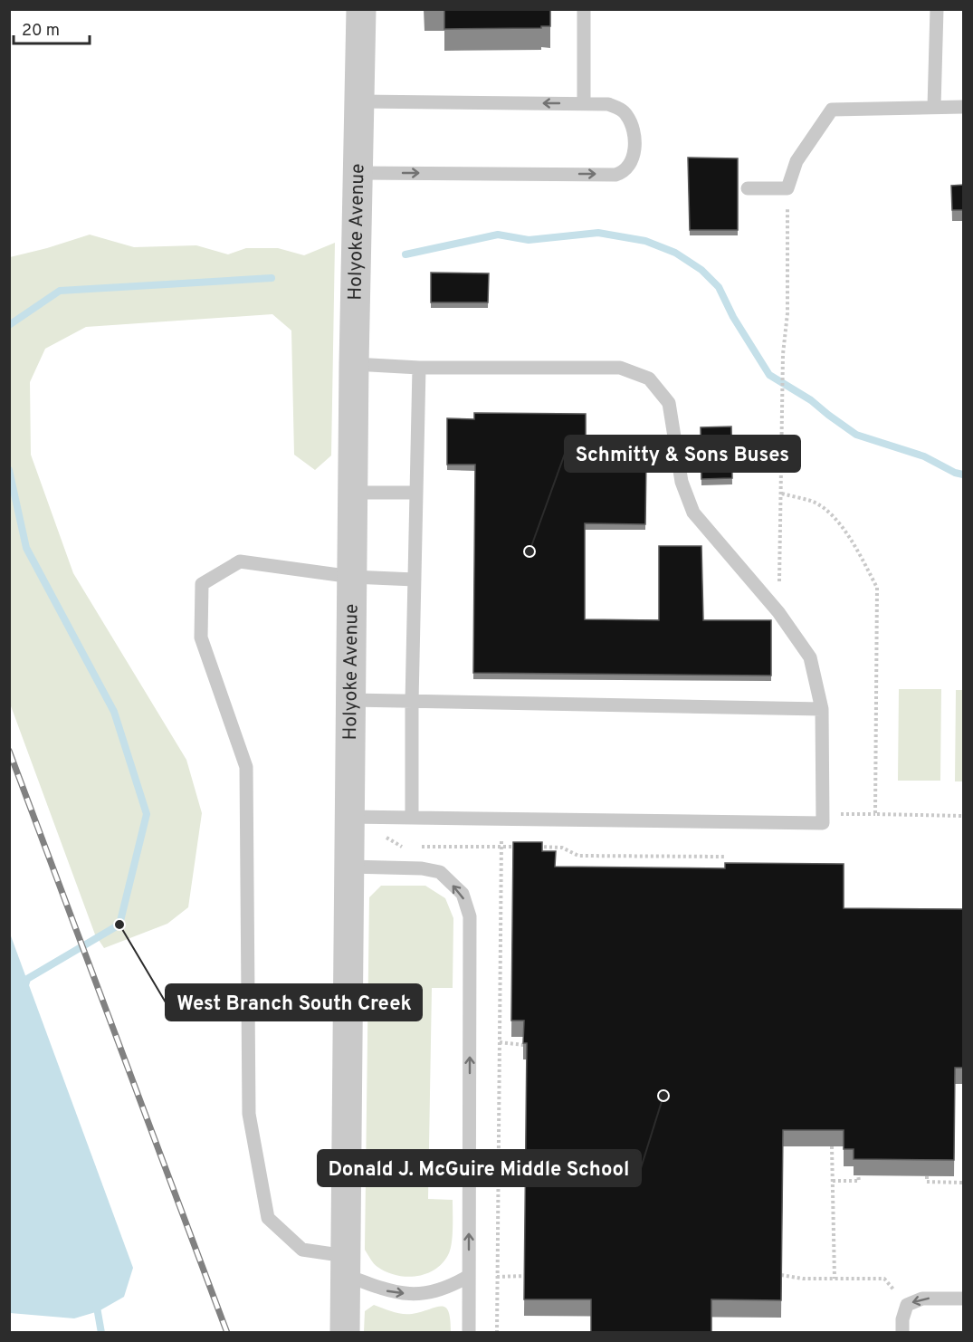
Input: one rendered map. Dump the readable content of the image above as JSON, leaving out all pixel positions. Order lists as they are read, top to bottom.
{
  "streets": {
    "street": ["Holyoke Avenue"]
  },
  "places": ["Schmitty & Sons Buses", "West Branch South Creek", "Donald J. McGuire Middle School"],
  "scale_bar": "20 m"
}
